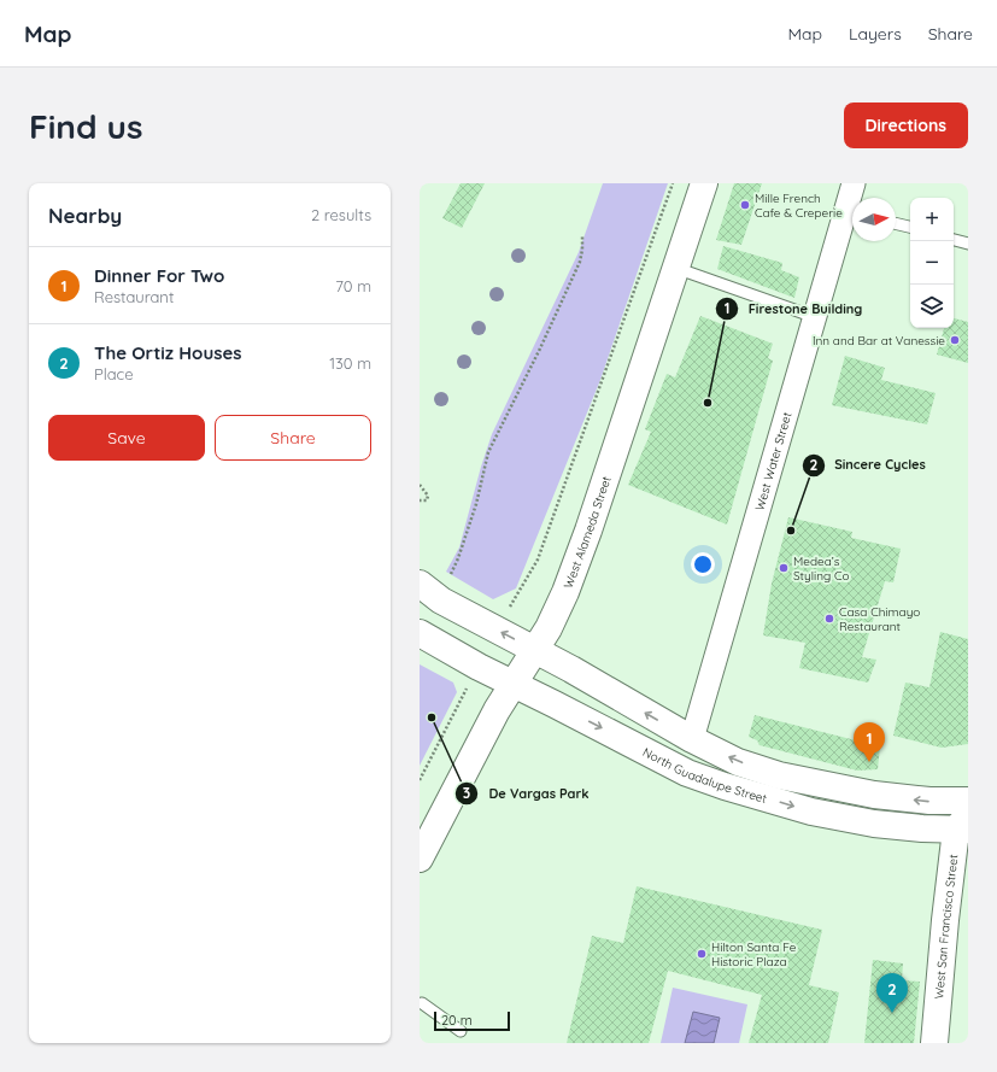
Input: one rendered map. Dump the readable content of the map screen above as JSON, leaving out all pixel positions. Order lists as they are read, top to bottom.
{
  "streets": {
    "main road": ["West Alameda Street", "North Guadalupe Street", "West San Francisco Street"],
    "street": ["West Water Street"]
  },
  "crossings": [
    ["West Water Street", "North Guadalupe Street"],
    ["West Alameda Street", "North Guadalupe Street"],
    ["North Guadalupe Street", "West San Francisco Street"]
  ],
  "places": [
    "Mille French Cafe & Creperie",
    "Inn and Bar at Vanessie",
    "Firestone Building",
    "Sincere Cycles",
    "Medea’s Styling Co",
    "Casa Chimayo Restaurant",
    "De Vargas Park",
    "Hilton Santa Fe Historic Plaza"
  ],
  "scale_bar": "20 m",
  "north": "right",
  "page": {
    "header": "Map",
    "nav": ["Map", "Layers", "Share"],
    "buttons": [
      "Directions",
      ["Save", "Share"]
    ],
    "title": "Find us",
    "heading": ["Nearby", "2 results"],
    "map_buttons": ["+", "−"],
    "list": [
      {
        "mark": "1",
        "name": "Dinner For Two",
        "note": "Restaurant",
        "value": "70 m"
      },
      {
        "mark": "2",
        "name": "The Ortiz Houses",
        "note": "Place",
        "value": "130 m"
      }
    ],
    "pins": ["1", "2"],
    "scale": "20 m"
  }
}
